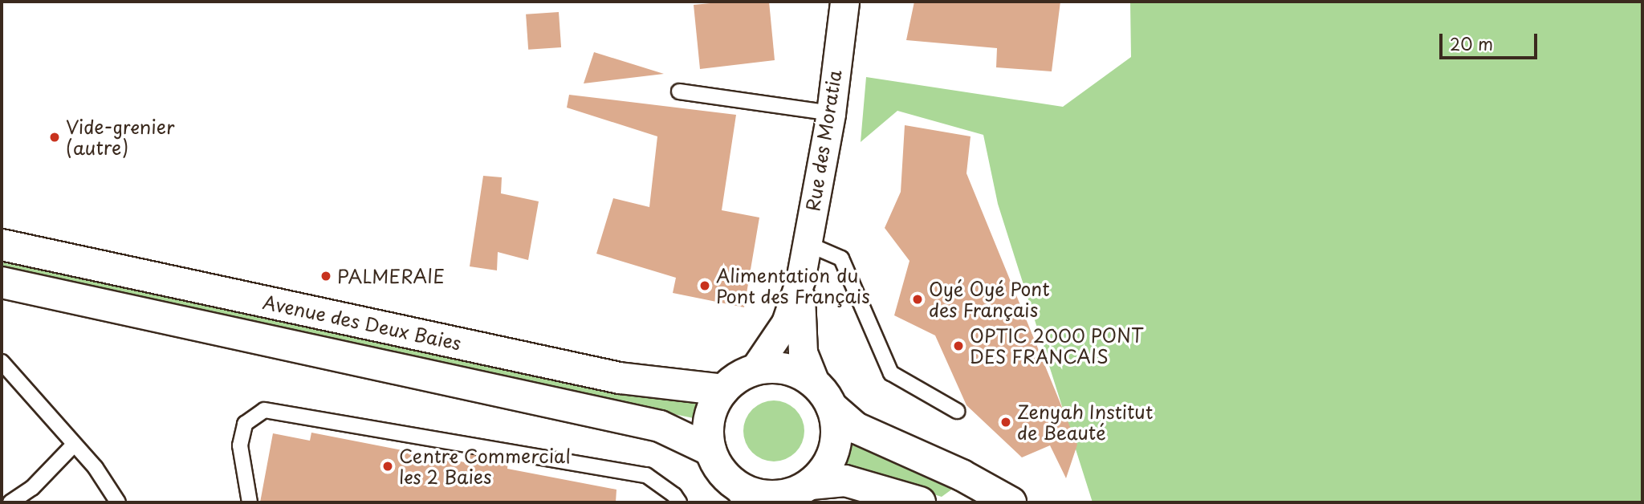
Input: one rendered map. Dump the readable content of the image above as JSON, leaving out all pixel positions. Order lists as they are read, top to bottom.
{
  "streets": {
    "main road": ["Avenue des Deux Baies"],
    "street": ["Rue des Moratia"]
  },
  "crossings": [
    ["Rue des Moratia", "Avenue des Deux Baies"]
  ],
  "places": [
    "Vide-grenier (autre)",
    "PALMERAIE",
    "Alimentation du Pont des Français",
    "Oyé Oyé Pont des Français",
    "OPTIC 2000 PONT DES FRANCAIS",
    "Zenyah Institut de Beauté",
    "Centre Commercial les 2 Baies"
  ],
  "scale_bar": "20 m"
}
